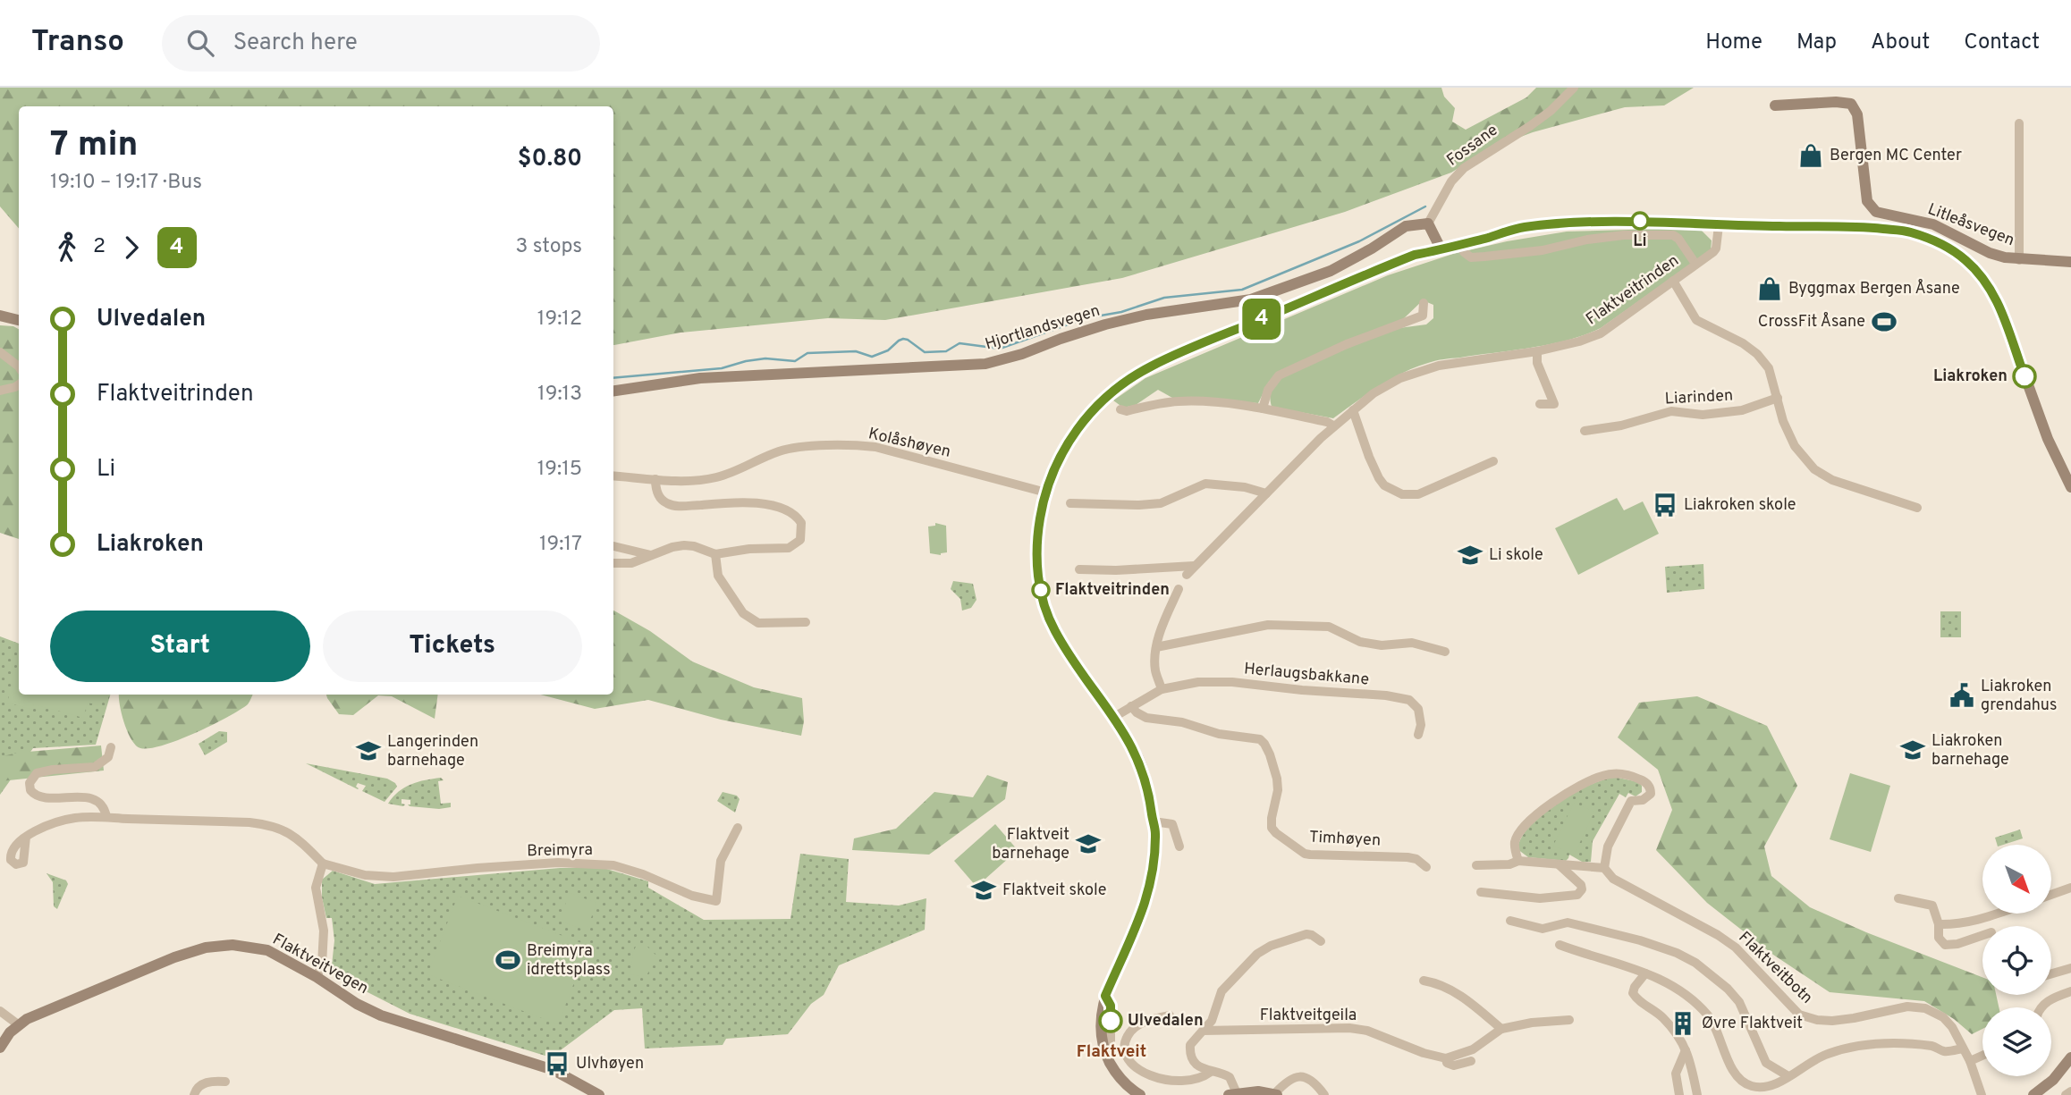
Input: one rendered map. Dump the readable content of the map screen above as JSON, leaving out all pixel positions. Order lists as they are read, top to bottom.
{
  "streets": {
    "main road": ["Litleåsvegen", "Hjortlandsvegen", "Flaktveitvegen"],
    "street": [
      "Fossane",
      "Flaktveitrinden",
      "Liarinden",
      "Kolåshøyen",
      "Herlaugsbakkane",
      "Timhøyen",
      "Breimyra",
      "Flaktveitbotn",
      "Flaktveitgeila"
    ]
  },
  "crossings": [
    ["Fossane", "Hjortlandsvegen"],
    ["Herlaugsbakkane", "Timhøyen"]
  ],
  "districts": ["Flaktveit"],
  "places": {
    "shop": ["Bergen MC Center", "Byggmax Bergen Åsane"],
    "other": [
      "Li",
      "Liakroken",
      "Flaktveitrinden",
      "Ulvedalen"
    ],
    "sports": ["CrossFit Åsane", "Breimyra idrettsplass"],
    "bus stop": ["Liakroken skole", "Ulvhøyen"],
    "school or university": [
      "Li skole",
      "Liakroken barnehage",
      "Langerinden barnehage",
      "Flaktveit barnehage",
      "Flaktveit skole"
    ],
    "public building": ["Liakroken grendahus"],
    "building": ["Øvre Flaktveit"]
  },
  "lines": ["bus line 4"],
  "north": "bottom right",
  "page": {
    "header": "Transo",
    "search": "Search here",
    "nav": [
      "Home",
      "Map",
      "About",
      "Contact"
    ],
    "on_map": "4",
    "heading": ["7 min", "19:10 – 19:17 · Bus", "$0.80"],
    "legs": ["2", "4", "3 stops"],
    "list": [
      {
        "name": "Ulvedalen",
        "value": "19:12"
      },
      {
        "name": "Flaktveitrinden",
        "value": "19:13"
      },
      {
        "name": "Li",
        "value": "19:15"
      },
      {
        "name": "Liakroken",
        "value": "19:17"
      }
    ],
    "buttons": ["Start", "Tickets"]
  }
}
